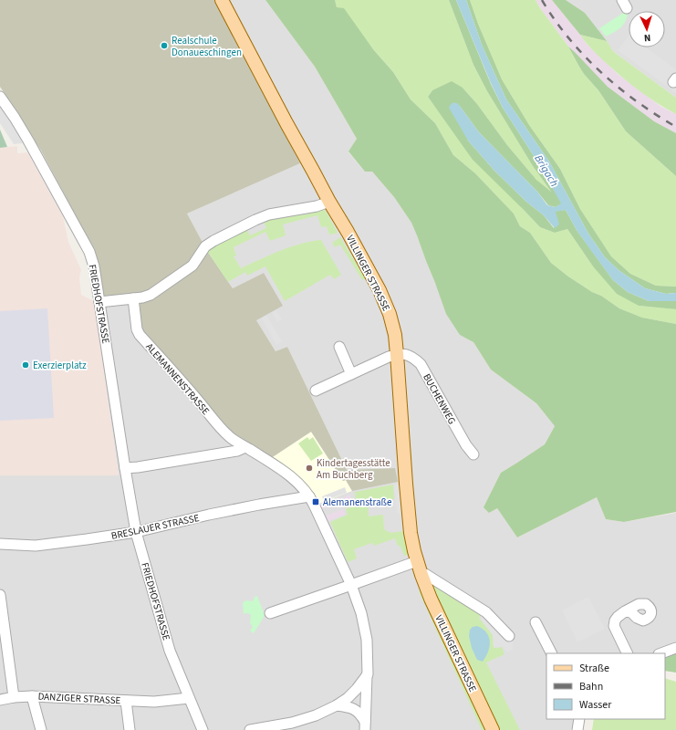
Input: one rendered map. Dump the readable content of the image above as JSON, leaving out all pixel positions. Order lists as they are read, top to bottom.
{
  "streets": {
    "main road": ["VILLINGER STRASSE"],
    "street": [
      "FRIEDHOFSTRASSE",
      "ALEMANNENSTRASSE",
      "BUCHENWEG",
      "BRESLAUER STRASSE",
      "DANZIGER STRASSE"
    ]
  },
  "crossings": [
    ["VILLINGER STRASSE", "BUCHENWEG"],
    ["FRIEDHOFSTRASSE", "BRESLAUER STRASSE"],
    ["FRIEDHOFSTRASSE", "DANZIGER STRASSE"],
    ["ALEMANNENSTRASSE", "BRESLAUER STRASSE"]
  ],
  "water": ["Brigach"],
  "places": {
    "other": ["Realschule Donaueschingen", "Exerzierplatz", "Kindertagesstätte Am Buchberg"],
    "transit": ["Alemanenstraße"]
  },
  "legend": ["Straße", "Bahn", "Wasser"],
  "north": "bottom"
}
